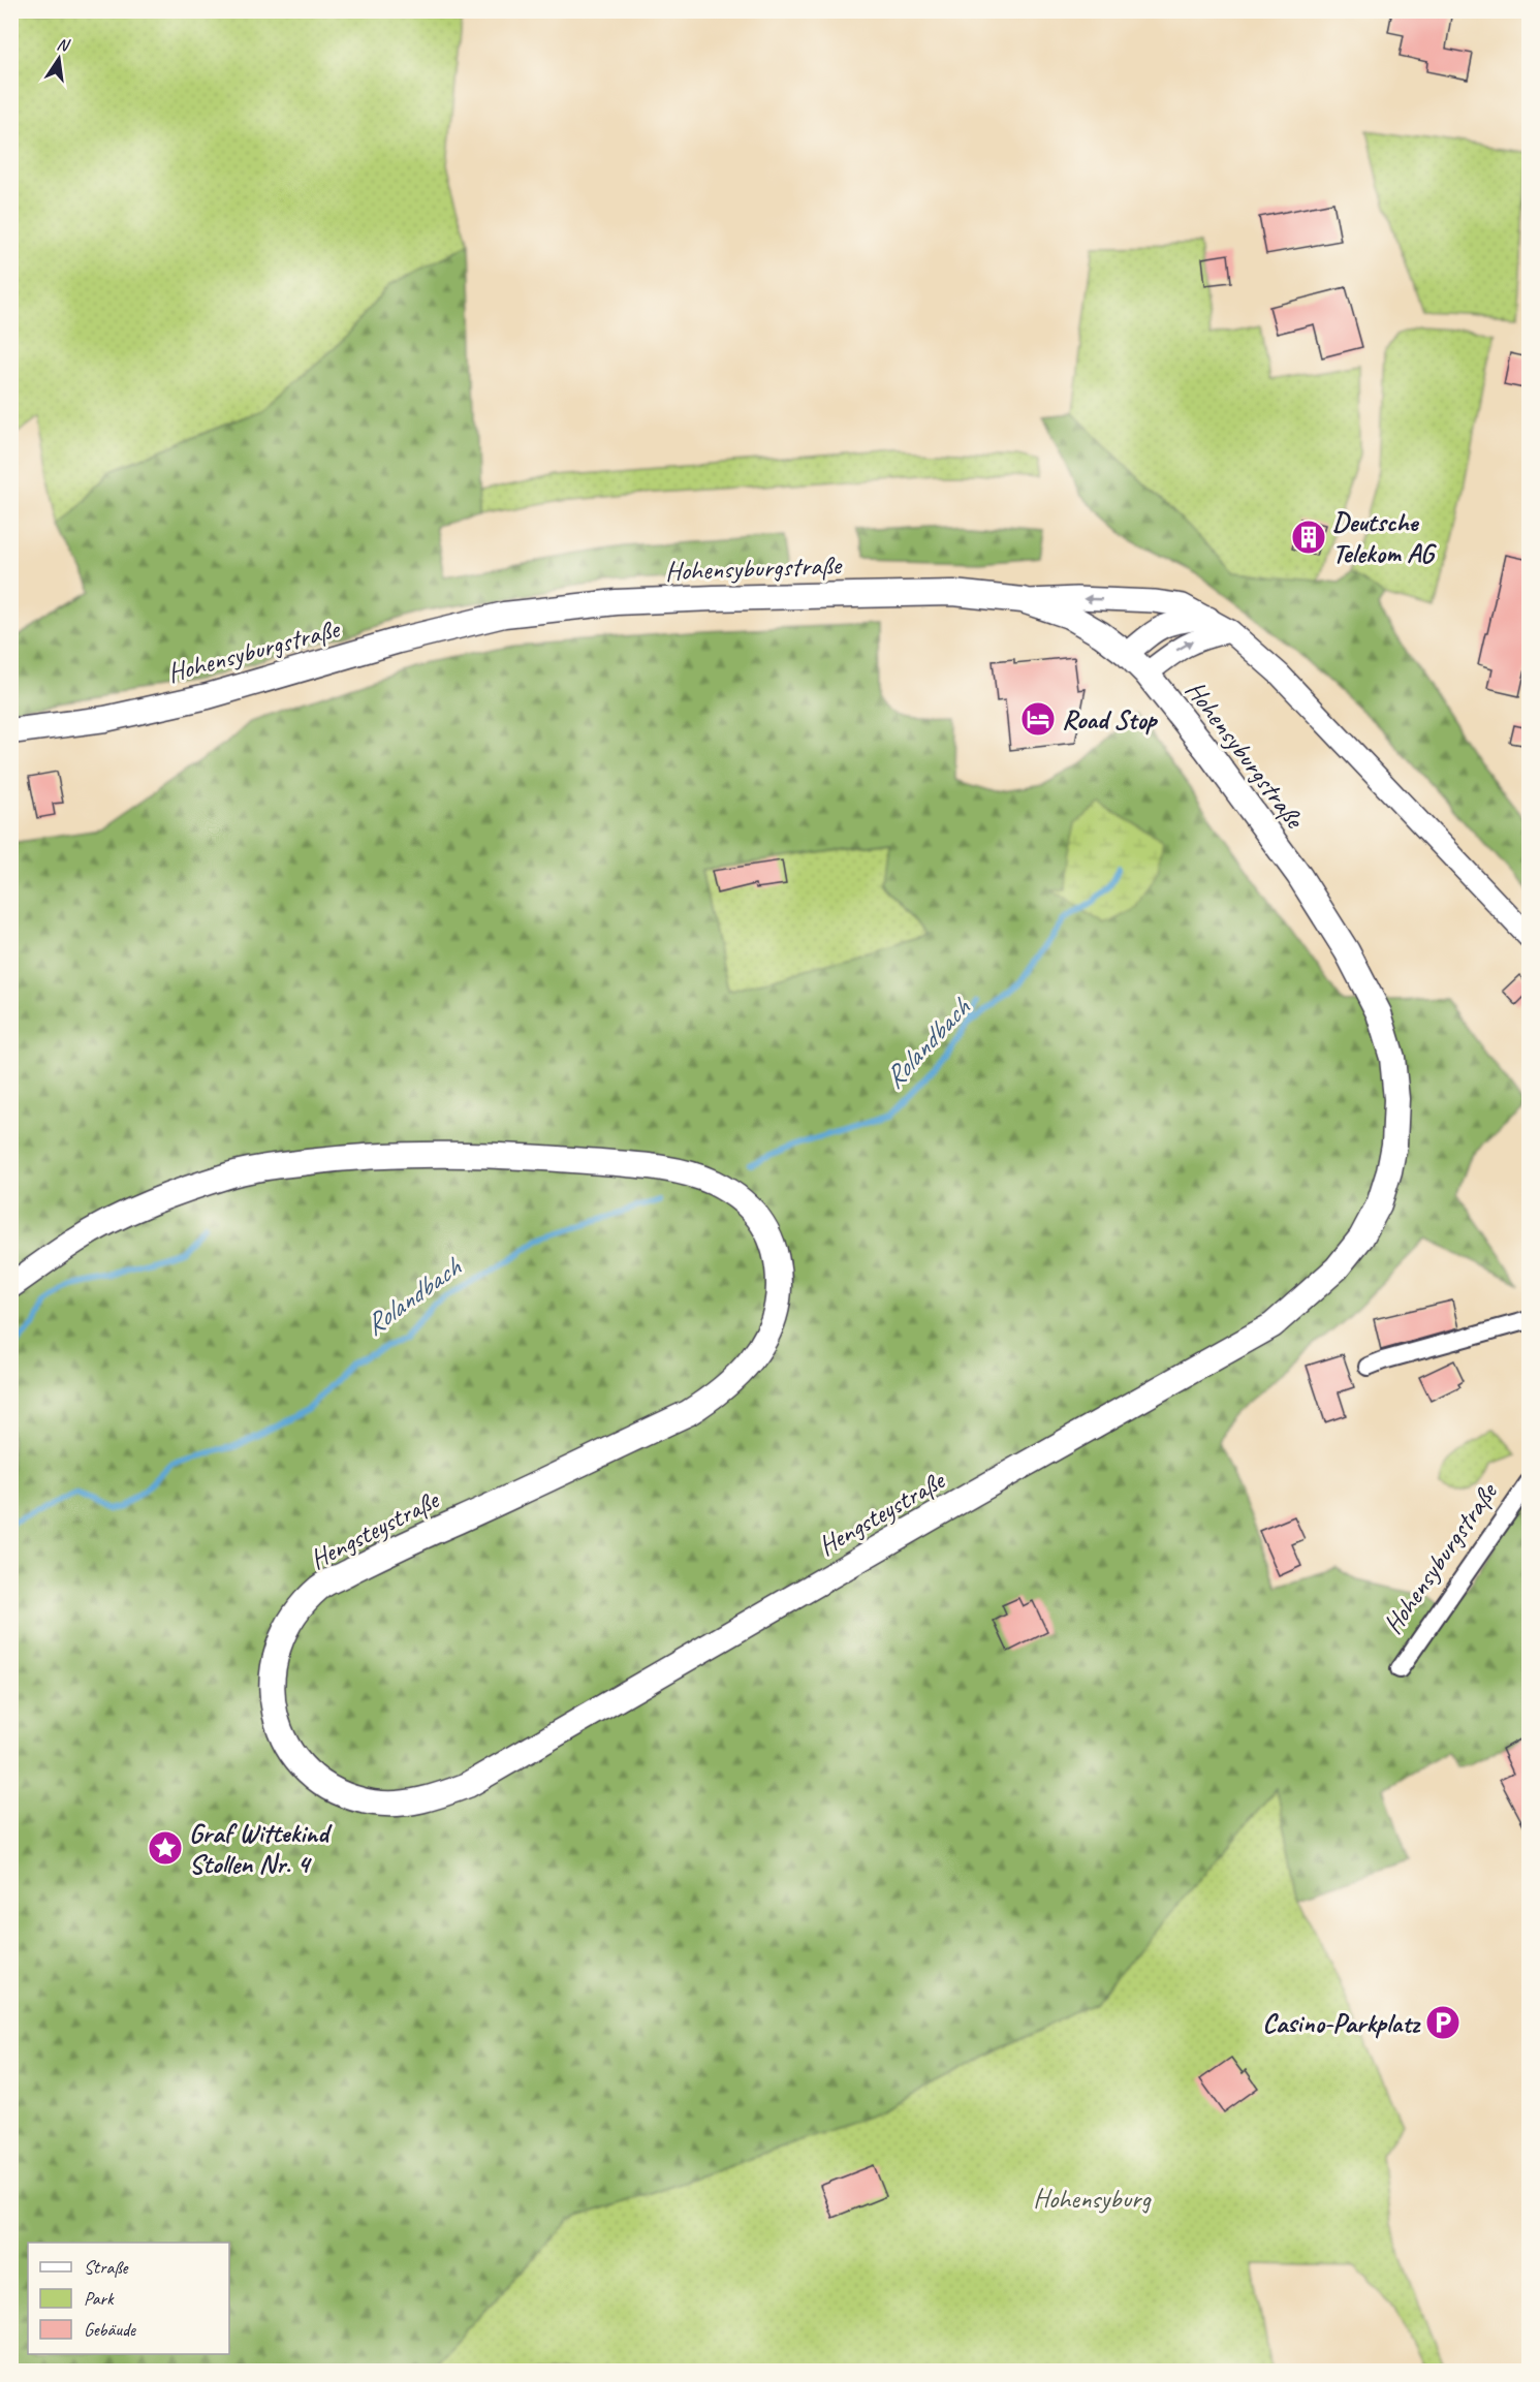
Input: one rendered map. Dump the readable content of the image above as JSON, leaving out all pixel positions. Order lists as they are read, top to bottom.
{
  "streets": {
    "main road": ["Hohensyburgstraße", "Hengsteystraße"]
  },
  "crossings": [
    ["Hohensyburgstraße", "Hengsteystraße"]
  ],
  "water": ["Rolandbach"],
  "parks": ["Hohensyburg"],
  "places": {
    "building": ["Deutsche Telekom AG"],
    "hotel": ["Road Stop"],
    "place": ["Graf Wittekind Stollen Nr. 4"],
    "parking": ["Casino-Parkplatz"]
  },
  "legend": ["Straße", "Park", "Gebäude"],
  "north": "top"
}
